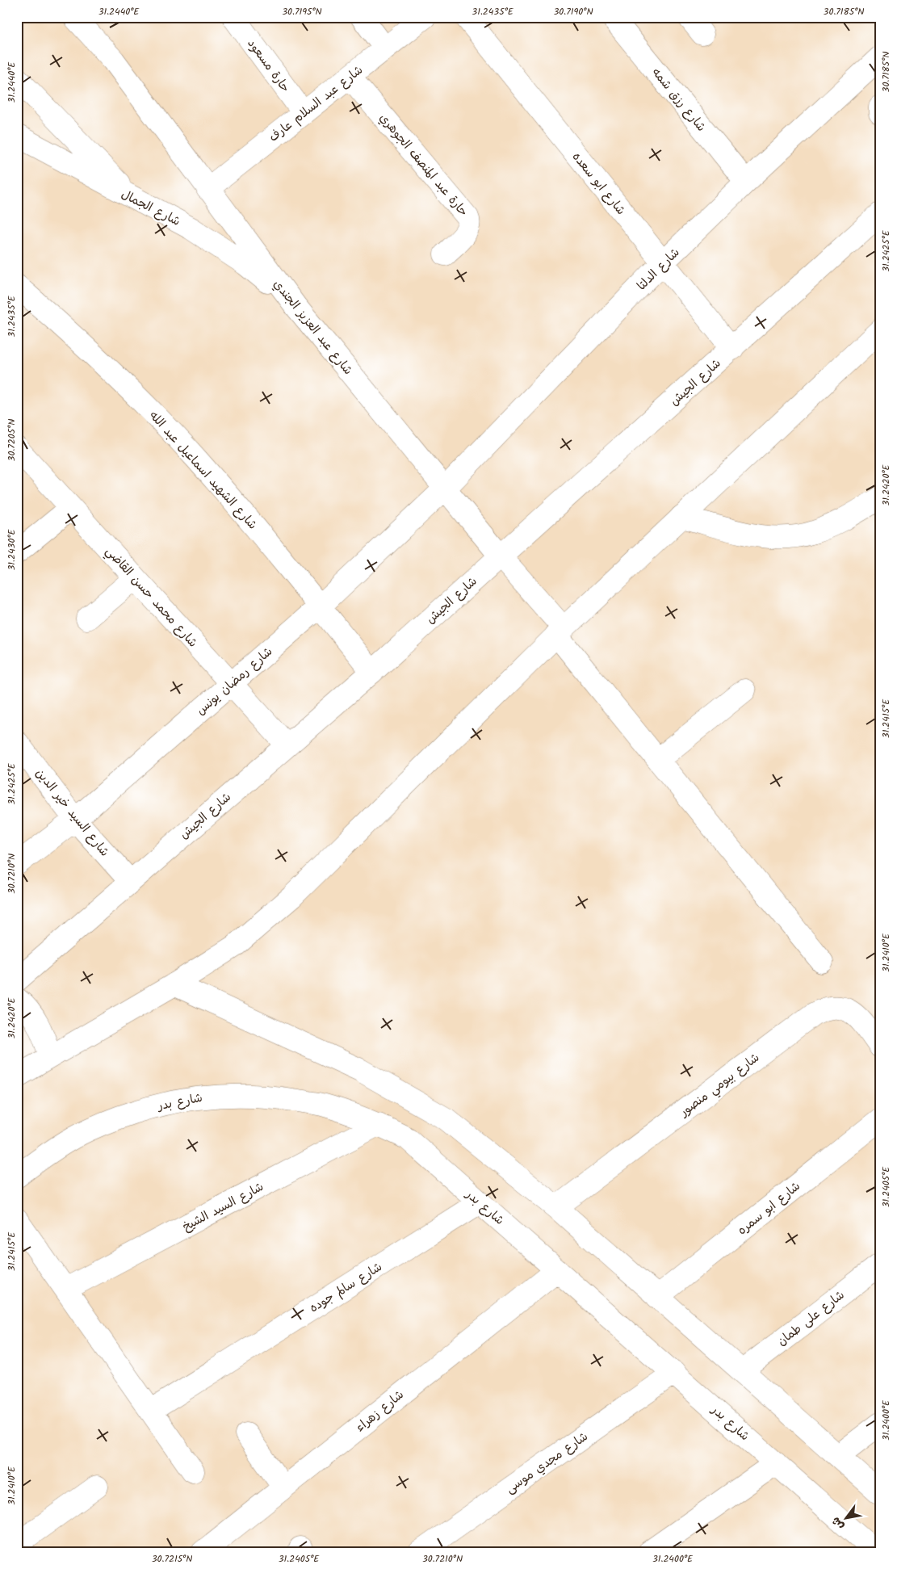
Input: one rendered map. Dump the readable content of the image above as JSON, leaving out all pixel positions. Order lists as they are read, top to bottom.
{
  "streets": {
    "street": [
      "حارة مسعود",
      "شارع رزق شمه",
      "شارع عبد السلام عارف",
      "حارة عبد المنصف الجوهري",
      "شارع ابو سعده",
      "شارع الجمال",
      "شارع الدلتا",
      "شارع عبد العزيز الجندي",
      "شارع الجيش",
      "شارع الشهيد اسماعيل عبد الله",
      "شارع محمد حسن القاضي",
      "شارع رمضان يونس",
      "شارع السيد خير الدين",
      "شارع بيومي منصور",
      "شارع بدر",
      "شارع السيد الشيخ",
      "شارع ابو سمره",
      "شارع سالم جوده",
      "شارع على طمان",
      "شارع زهراء",
      "شارع مجدي موسى"
    ]
  },
  "crossings": [
    ["حارة مسعود", "شارع عبد السلام عارف"],
    ["شارع رزق شمه", "شارع الدلتا"],
    ["شارع عبد السلام عارف", "حارة عبد المنصف الجوهري"],
    ["شارع عبد السلام عارف", "شارع عبد العزيز الجندي"],
    ["شارع ابو سعده", "شارع الدلتا"],
    ["شارع ابو سعده", "شارع الجيش"],
    ["شارع الجمال", "شارع عبد العزيز الجندي"],
    ["شارع الدلتا", "شارع عبد العزيز الجندي"],
    ["شارع الدلتا", "شارع رمضان يونس"],
    ["شارع عبد العزيز الجندي", "شارع الجيش"],
    ["شارع عبد العزيز الجندي", "شارع رمضان يونس"],
    ["شارع الجيش", "شارع الشهيد اسماعيل عبد الله"],
    ["شارع الجيش", "شارع محمد حسن القاضي"],
    ["شارع الجيش", "شارع السيد خير الدين"],
    ["شارع الشهيد اسماعيل عبد الله", "شارع رمضان يونس"],
    ["شارع محمد حسن القاضي", "شارع رمضان يونس"],
    ["شارع رمضان يونس", "شارع السيد خير الدين"],
    ["شارع بدر", "شارع السيد الشيخ"],
    ["شارع بدر", "شارع سالم جوده"],
    ["شارع بدر", "شارع زهراء"],
    ["شارع بدر", "شارع مجدي موسى"]
  ],
  "north": "bottom left",
  "coordinates": [
    "31.2440°E",
    "30.7195°N",
    "31.2435°E",
    "30.7190°N",
    "30.7185°N",
    "31.2425°E",
    "30.7205°N",
    "31.2420°E",
    "31.2430°E",
    "31.2415°E",
    "30.7210°N",
    "31.2410°E",
    "31.2405°E",
    "31.2400°E",
    "30.7215°N"
  ]
}
